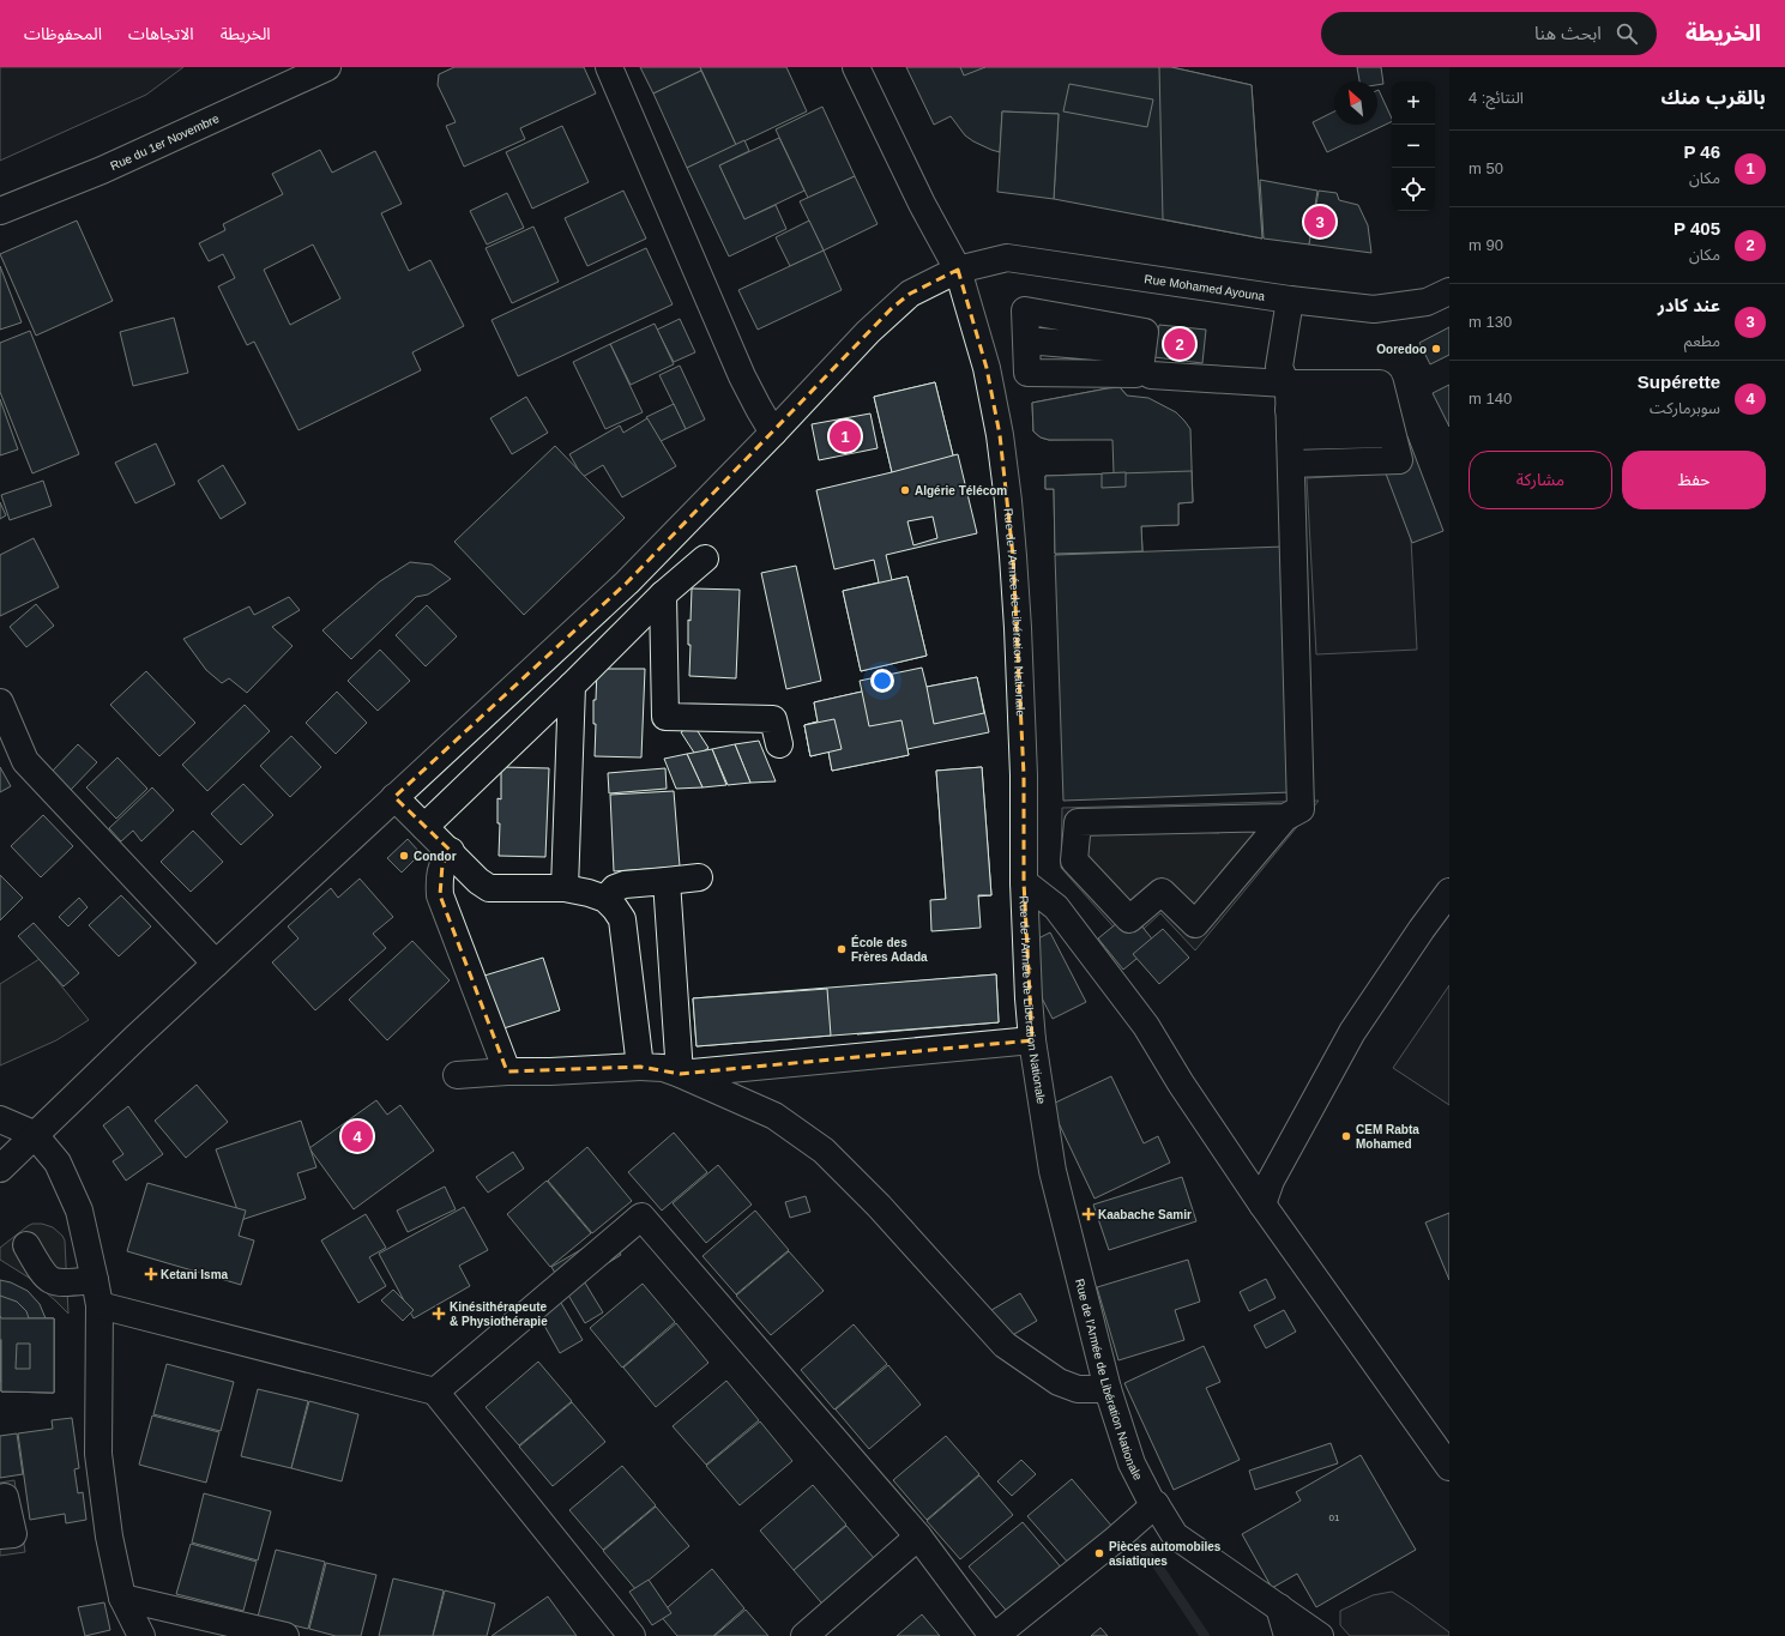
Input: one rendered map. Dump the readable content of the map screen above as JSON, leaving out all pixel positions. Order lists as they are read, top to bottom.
{
  "streets": {
    "street": ["Rue du 1er Novembre", "Rue Mohamed Ayouna", "Rue de l'Armée de Libération Nationale"]
  },
  "crossings": [
    ["Rue Mohamed Ayouna", "Rue de l'Armée de Libération Nationale"]
  ],
  "places": {
    "other": [
      "Ooredoo",
      "Algérie Télécom",
      "Condor",
      "École des Frères Adada",
      "CEM Rabta Mohamed",
      "Pièces automobiles asiatiques"
    ],
    "health": ["Kaabache Samir", "Ketani Isma", "Kinésithérapeute & Physiothérapie"]
  },
  "house_numbers": ["01"],
  "north": "top left",
  "page": {
    "header": "الخريطة",
    "search": "ابحث هنا",
    "nav": ["الخريطة", "الاتجاهات", "المحفوظات"],
    "heading": ["بالقرب منك", "النتائج: 4"],
    "map_buttons": ["+", "−"],
    "list": [
      {
        "mark": "1",
        "name": "P 46",
        "note": "مكان",
        "value": "50 m"
      },
      {
        "mark": "2",
        "name": "P 405",
        "note": "مكان",
        "value": "90 m"
      },
      {
        "mark": "3",
        "name": "عند كادر",
        "note": "مطعم",
        "value": "130 m"
      },
      {
        "mark": "4",
        "name": "Supérette",
        "note": "سوبرماركت",
        "value": "140 m"
      }
    ],
    "pins": [
      "3",
      "2",
      "1",
      "4"
    ],
    "buttons": ["حفظ", "مشاركة"]
  }
}
